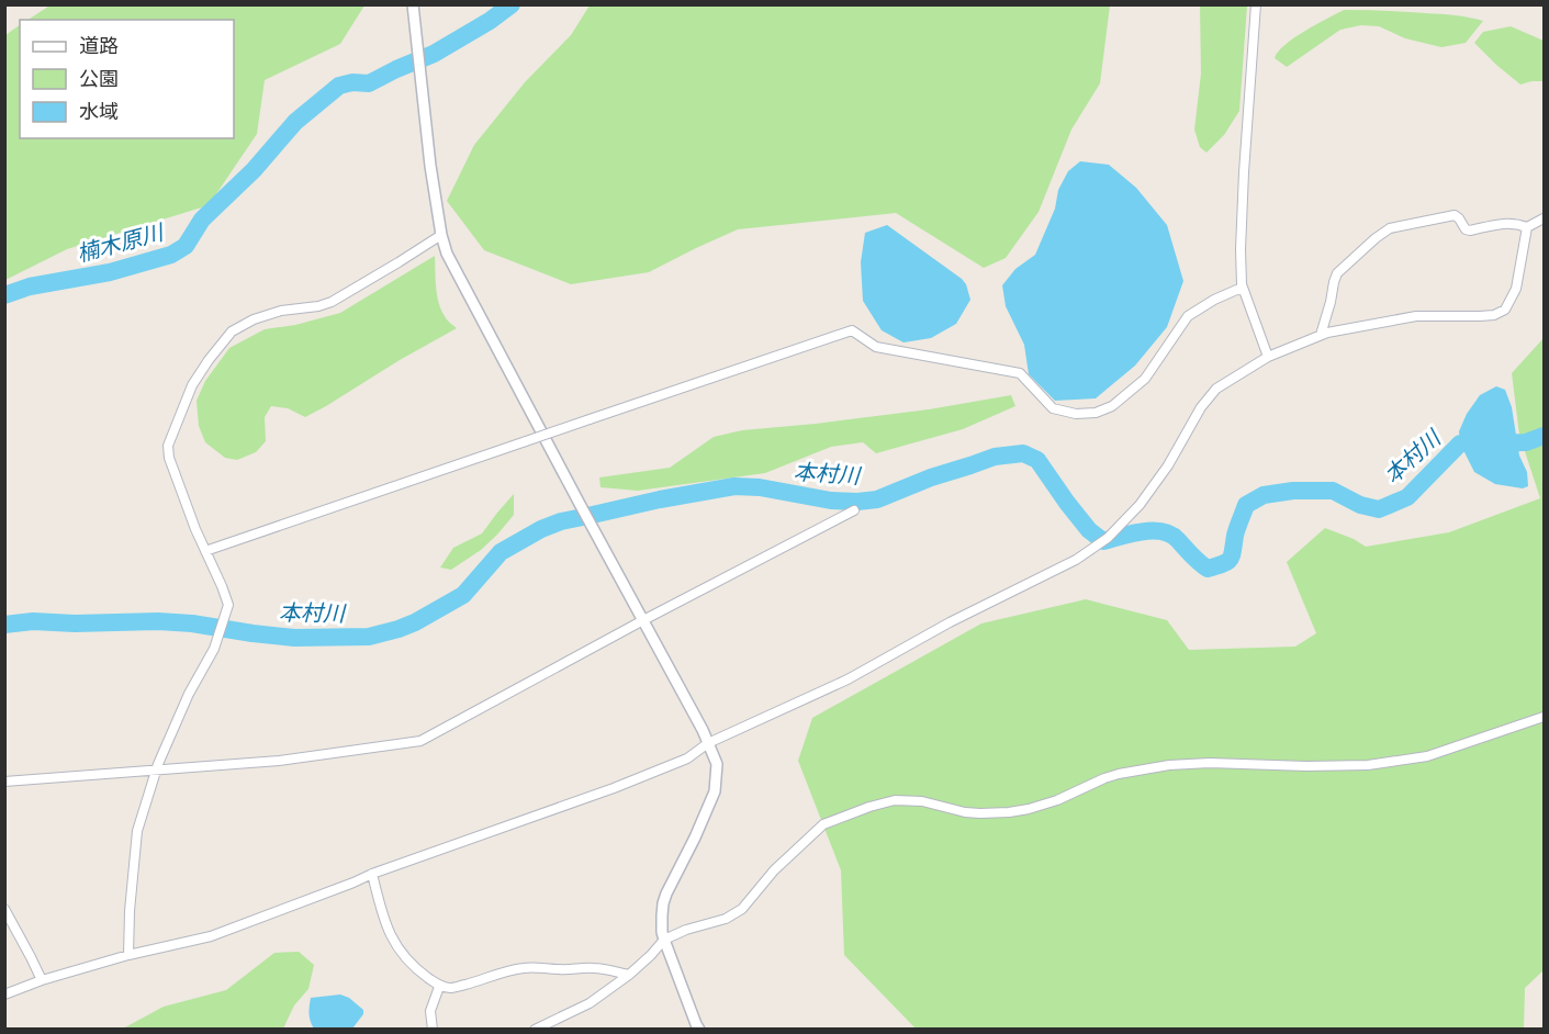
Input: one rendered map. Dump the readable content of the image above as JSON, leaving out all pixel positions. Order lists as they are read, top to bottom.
{
  "water": ["楠木原川", "本村川"],
  "legend": ["道路", "公園", "水域"]
}
